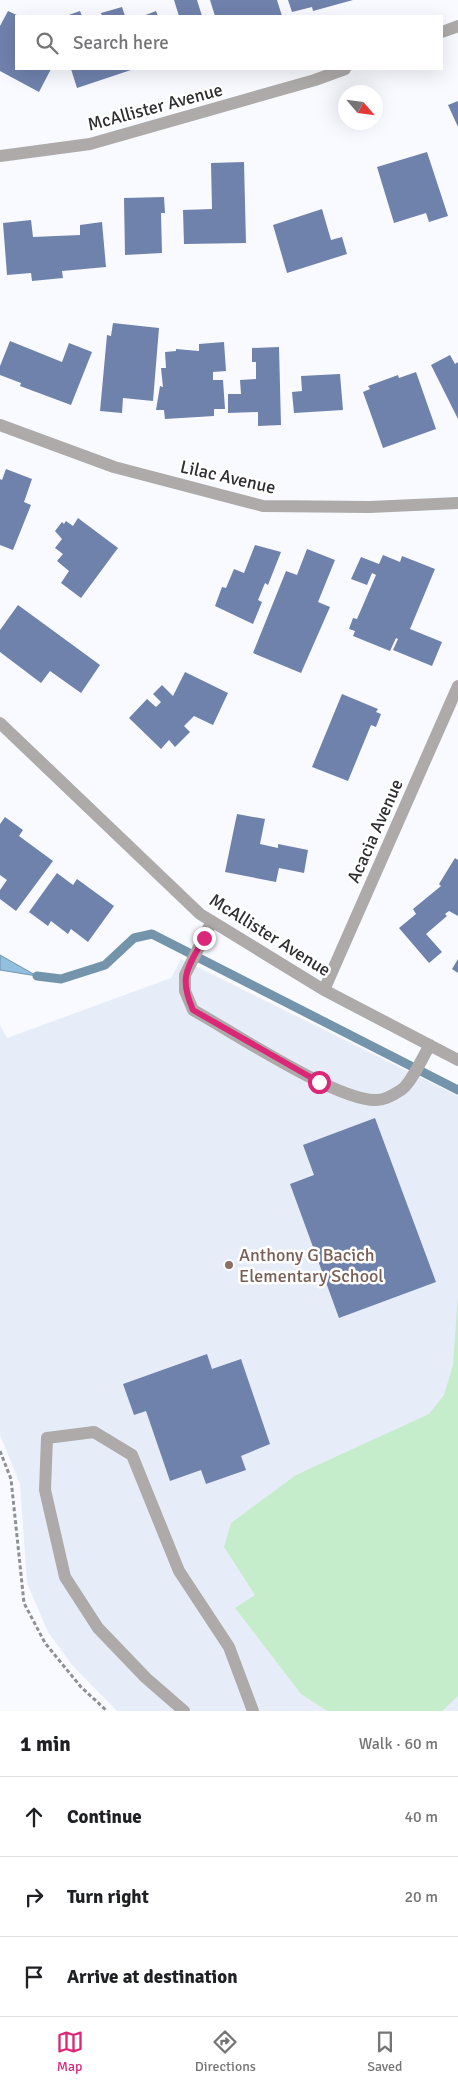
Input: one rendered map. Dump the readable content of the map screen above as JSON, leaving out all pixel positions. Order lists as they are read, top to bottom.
{
  "streets": {
    "street": ["McAllister Avenue", "Lilac Avenue", "Acacia Avenue"]
  },
  "crossings": [
    ["McAllister Avenue", "Acacia Avenue"]
  ],
  "places": ["Anthony G Bacich Elementary School"],
  "north": "bottom right",
  "page": {
    "search": "Search here",
    "heading": ["1 min", "Walk · 60 m"],
    "list": [
      ["Continue", "40 m"],
      ["Turn right", "20 m"],
      "Arrive at destination"
    ],
    "nav": ["Map", "Directions", "Saved"]
  }
}
